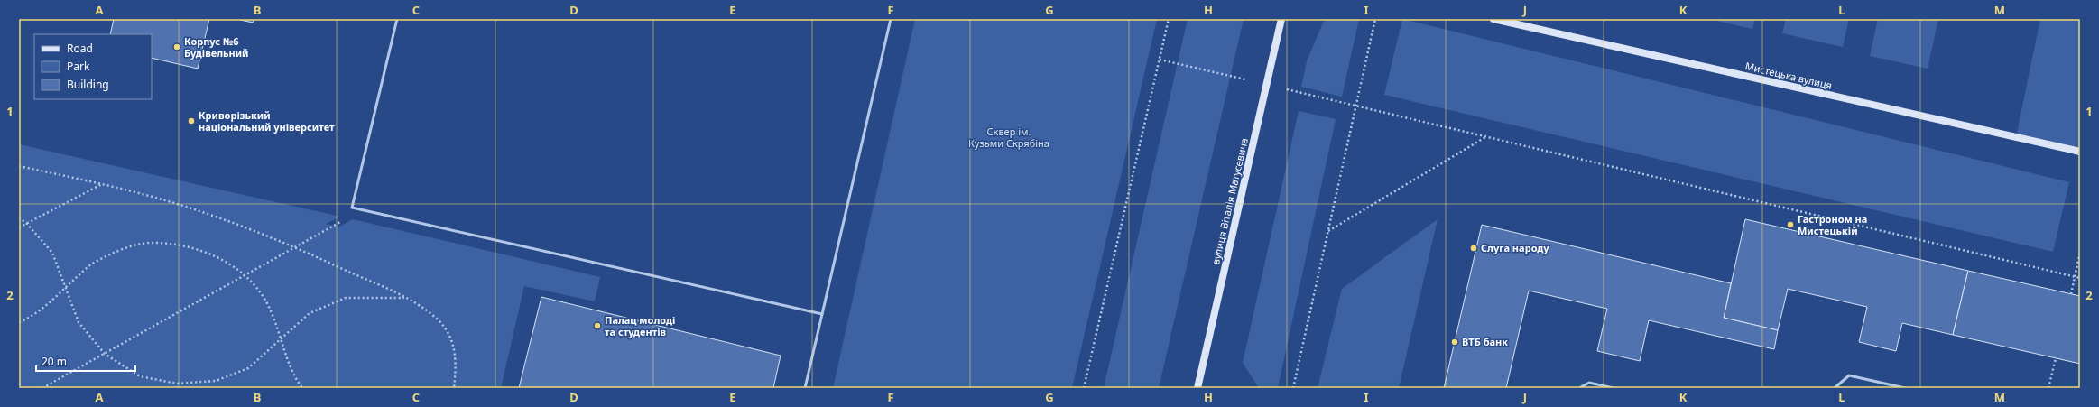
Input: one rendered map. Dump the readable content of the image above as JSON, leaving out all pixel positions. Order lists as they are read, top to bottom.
{
  "streets": {
    "street": ["Мистецька вулиця", "вулиця Віталія Матусевича"]
  },
  "parks": ["Сквер ім. Кузьми Скрябіна"],
  "places": [
    "Корпус №6 Будівельний",
    "Криворізький національний університет",
    "Гастроном на Мистецькій",
    "Слуга народу",
    "Палац молоді та студентів",
    "ВТБ банк"
  ],
  "legend": ["Road", "Park", "Building"],
  "scale_bar": "20 m",
  "grid": {
    "columns": [
      "A",
      "B",
      "C",
      "D",
      "E",
      "F",
      "G",
      "H",
      "I",
      "J",
      "K",
      "L",
      "M"
    ],
    "rows": ["1", "2"]
  }
}
